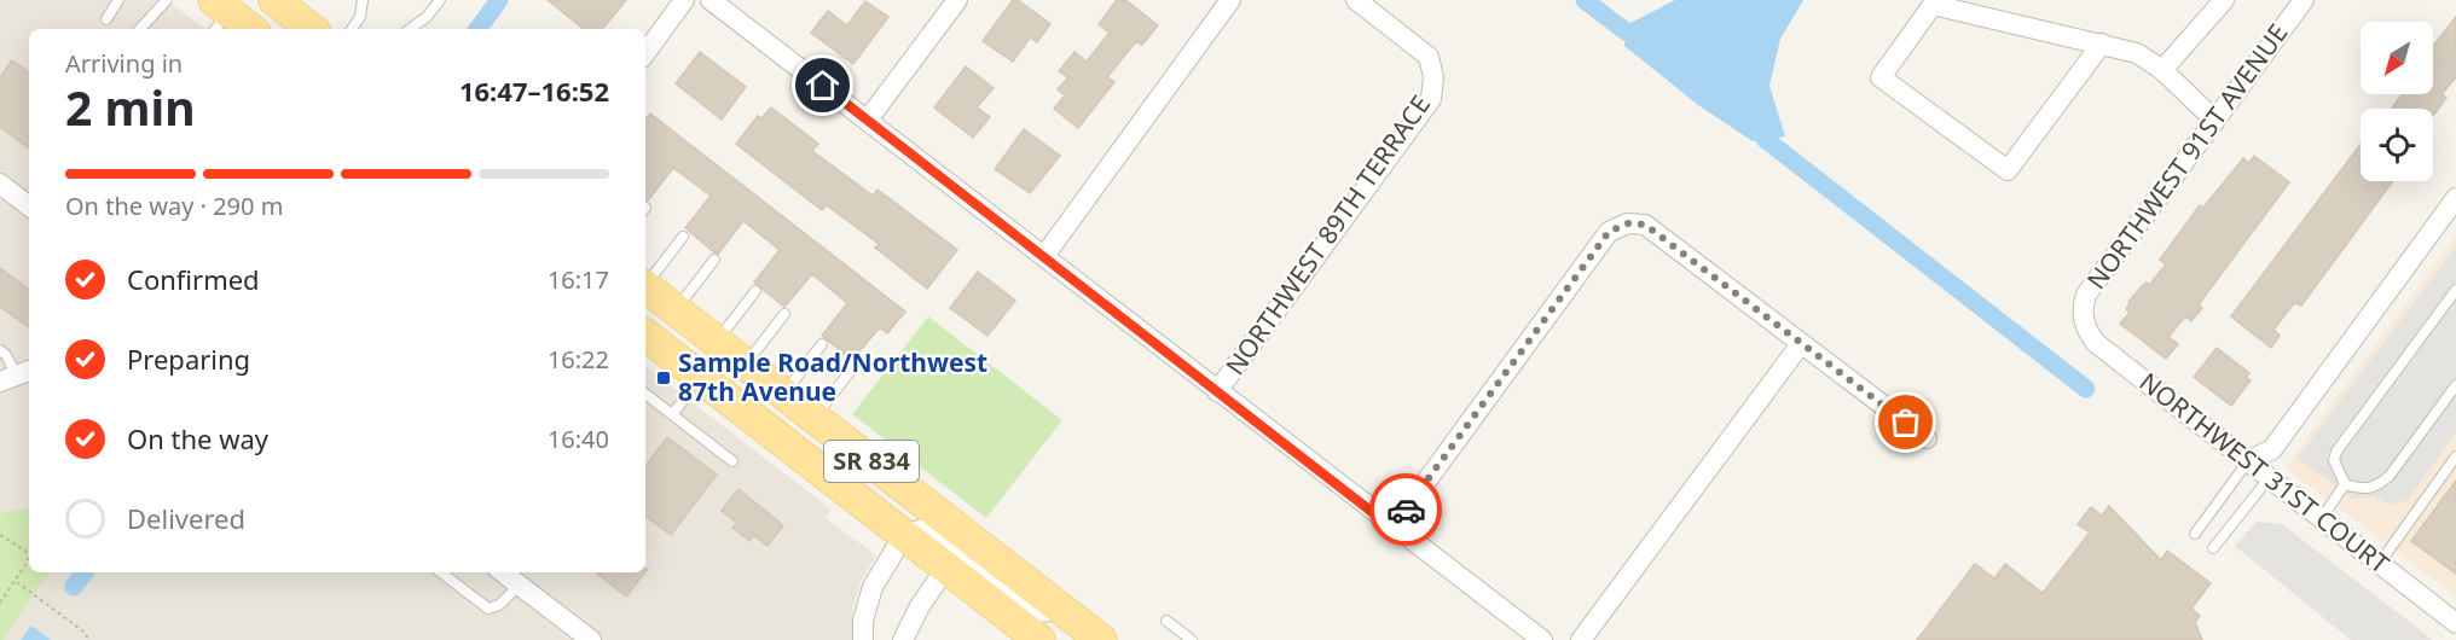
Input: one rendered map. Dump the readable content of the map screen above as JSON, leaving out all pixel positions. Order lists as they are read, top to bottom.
{
  "streets": {
    "main road": ["SR 834"],
    "street": ["NORTHWEST 91ST AVENUE", "NORTHWEST 89TH TERRACE", "NORTHWEST 31ST COURT"]
  },
  "crossings": [
    ["NORTHWEST 91ST AVENUE", "NORTHWEST 31ST COURT"]
  ],
  "places": {
    "transit": ["Sample Road/Northwest 87th Avenue"]
  },
  "north": "bottom left",
  "page": {
    "heading": ["2 min", "Arriving in", "16:47–16:52"],
    "bar": "On the way · 290 m",
    "list": [
      ["Confirmed", "16:17"],
      ["Preparing", "16:22"],
      ["On the way", "16:40"],
      "Delivered"
    ]
  }
}
